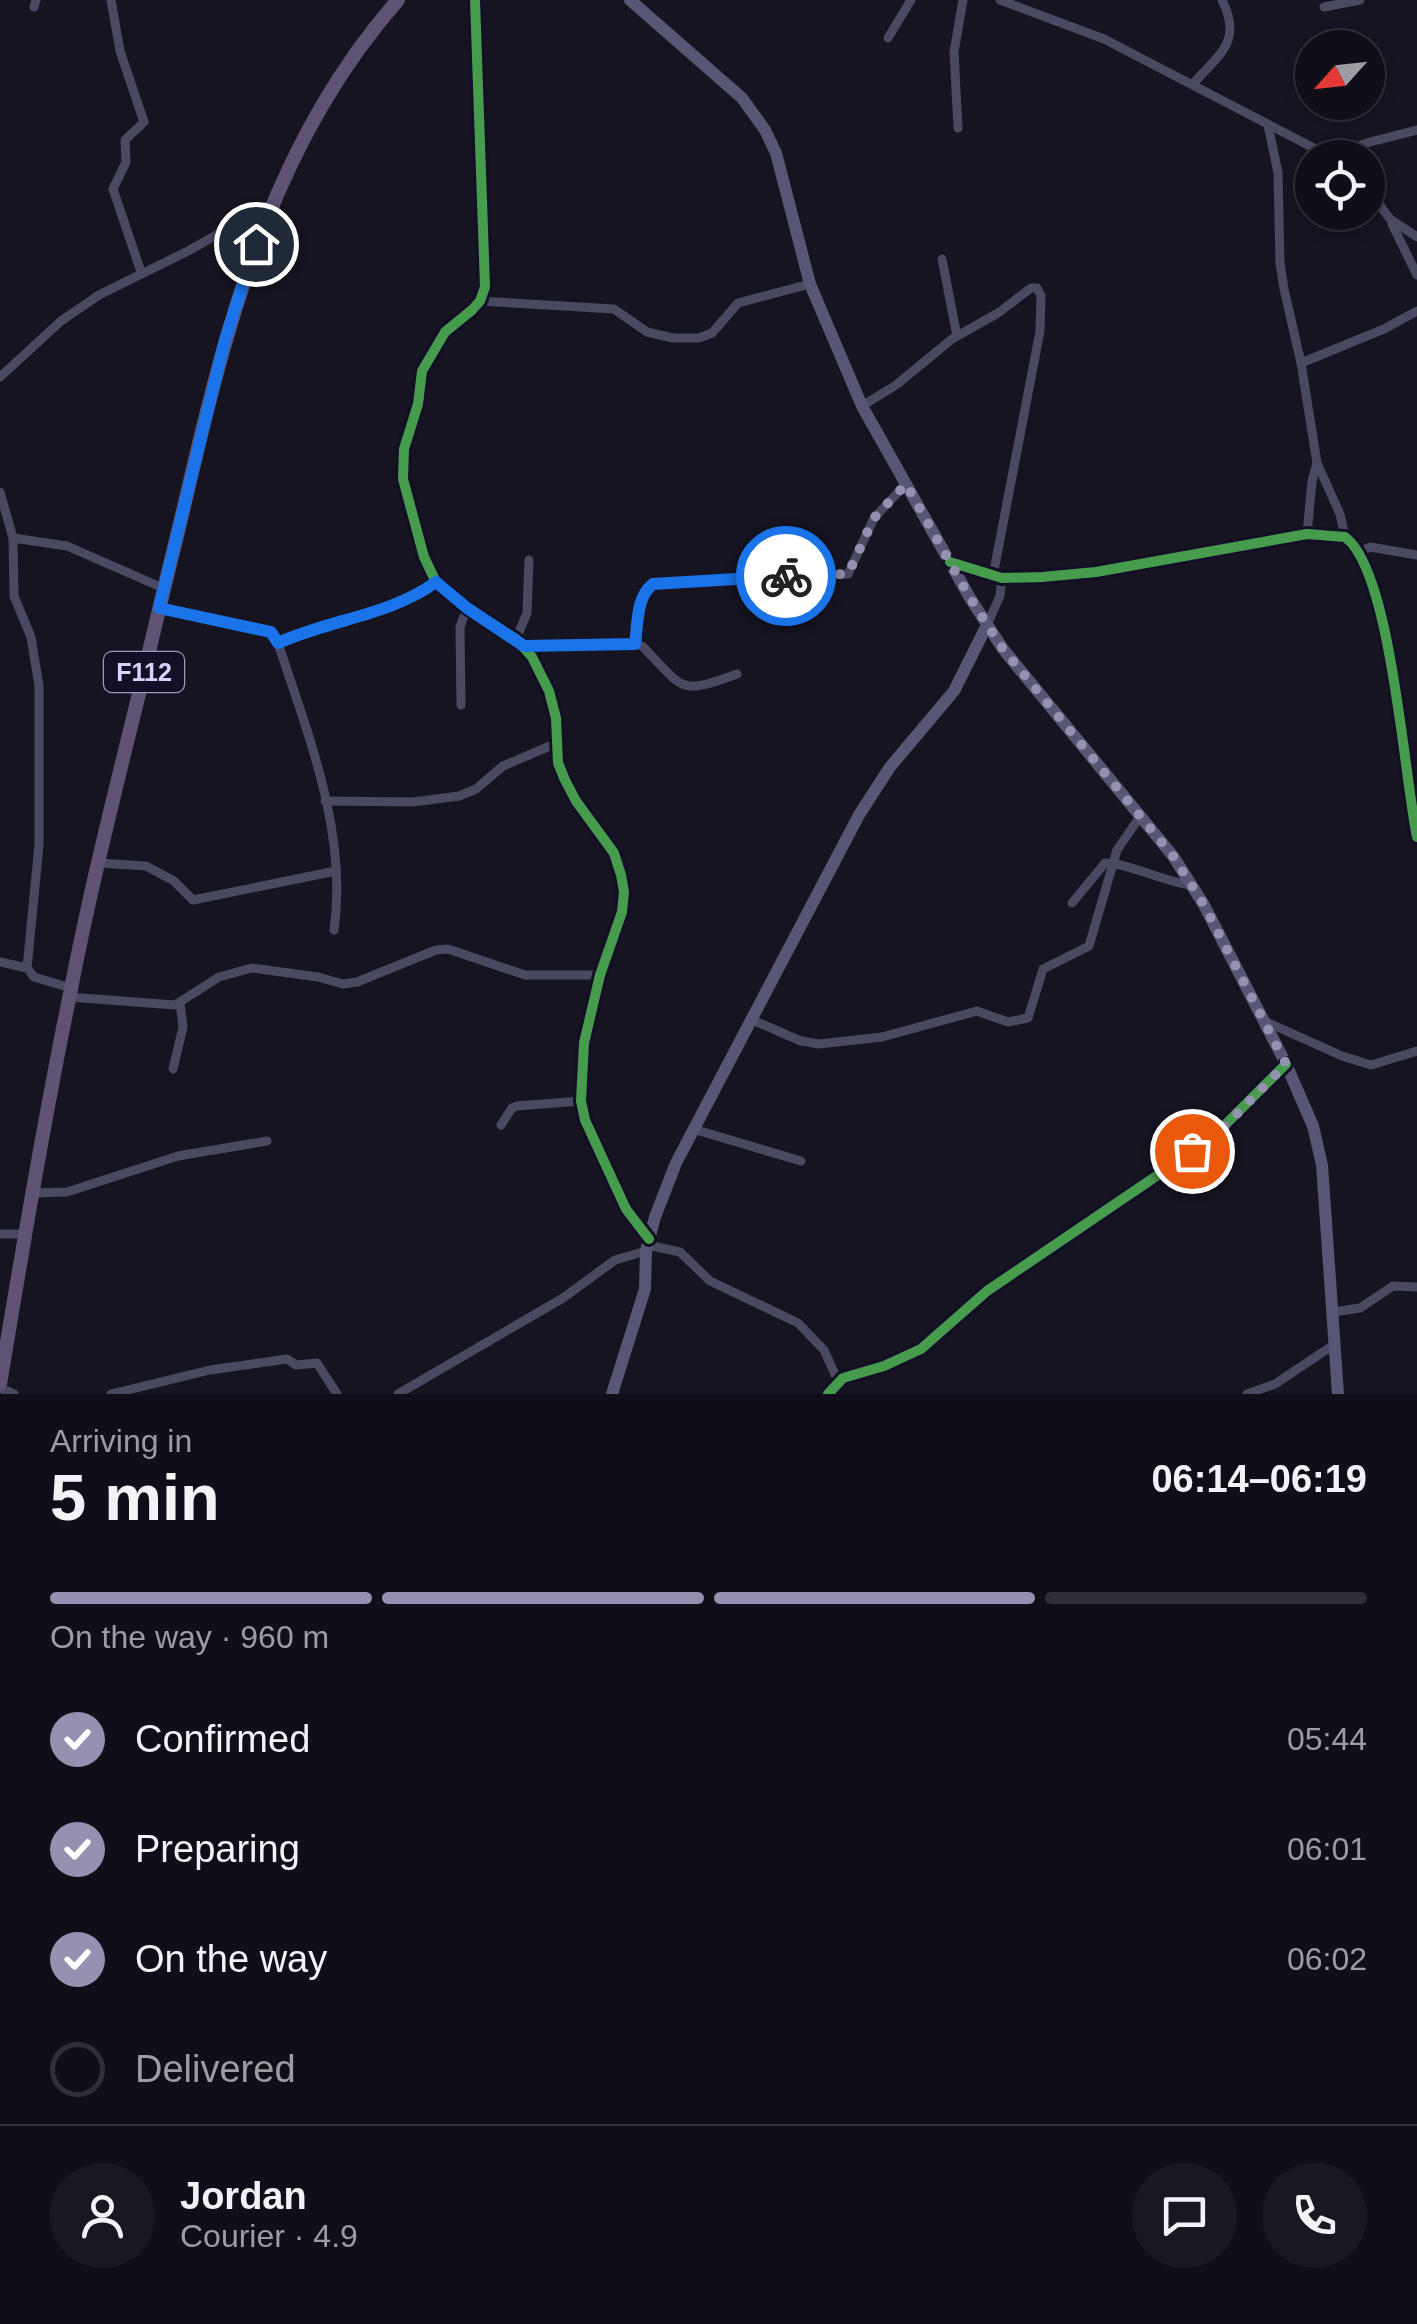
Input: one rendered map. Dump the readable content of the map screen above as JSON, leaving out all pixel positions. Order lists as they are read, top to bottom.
{
  "streets": {
    "main road": ["F112"]
  },
  "north": "bottom left",
  "page": {
    "heading": ["5 min", "Arriving in", "06:14–06:19"],
    "panel": ["Jordan", "Courier · 4.9"],
    "bar": "On the way · 960 m",
    "list": [
      ["Confirmed", "05:44"],
      ["Preparing", "06:01"],
      ["On the way", "06:02"],
      "Delivered"
    ]
  }
}
